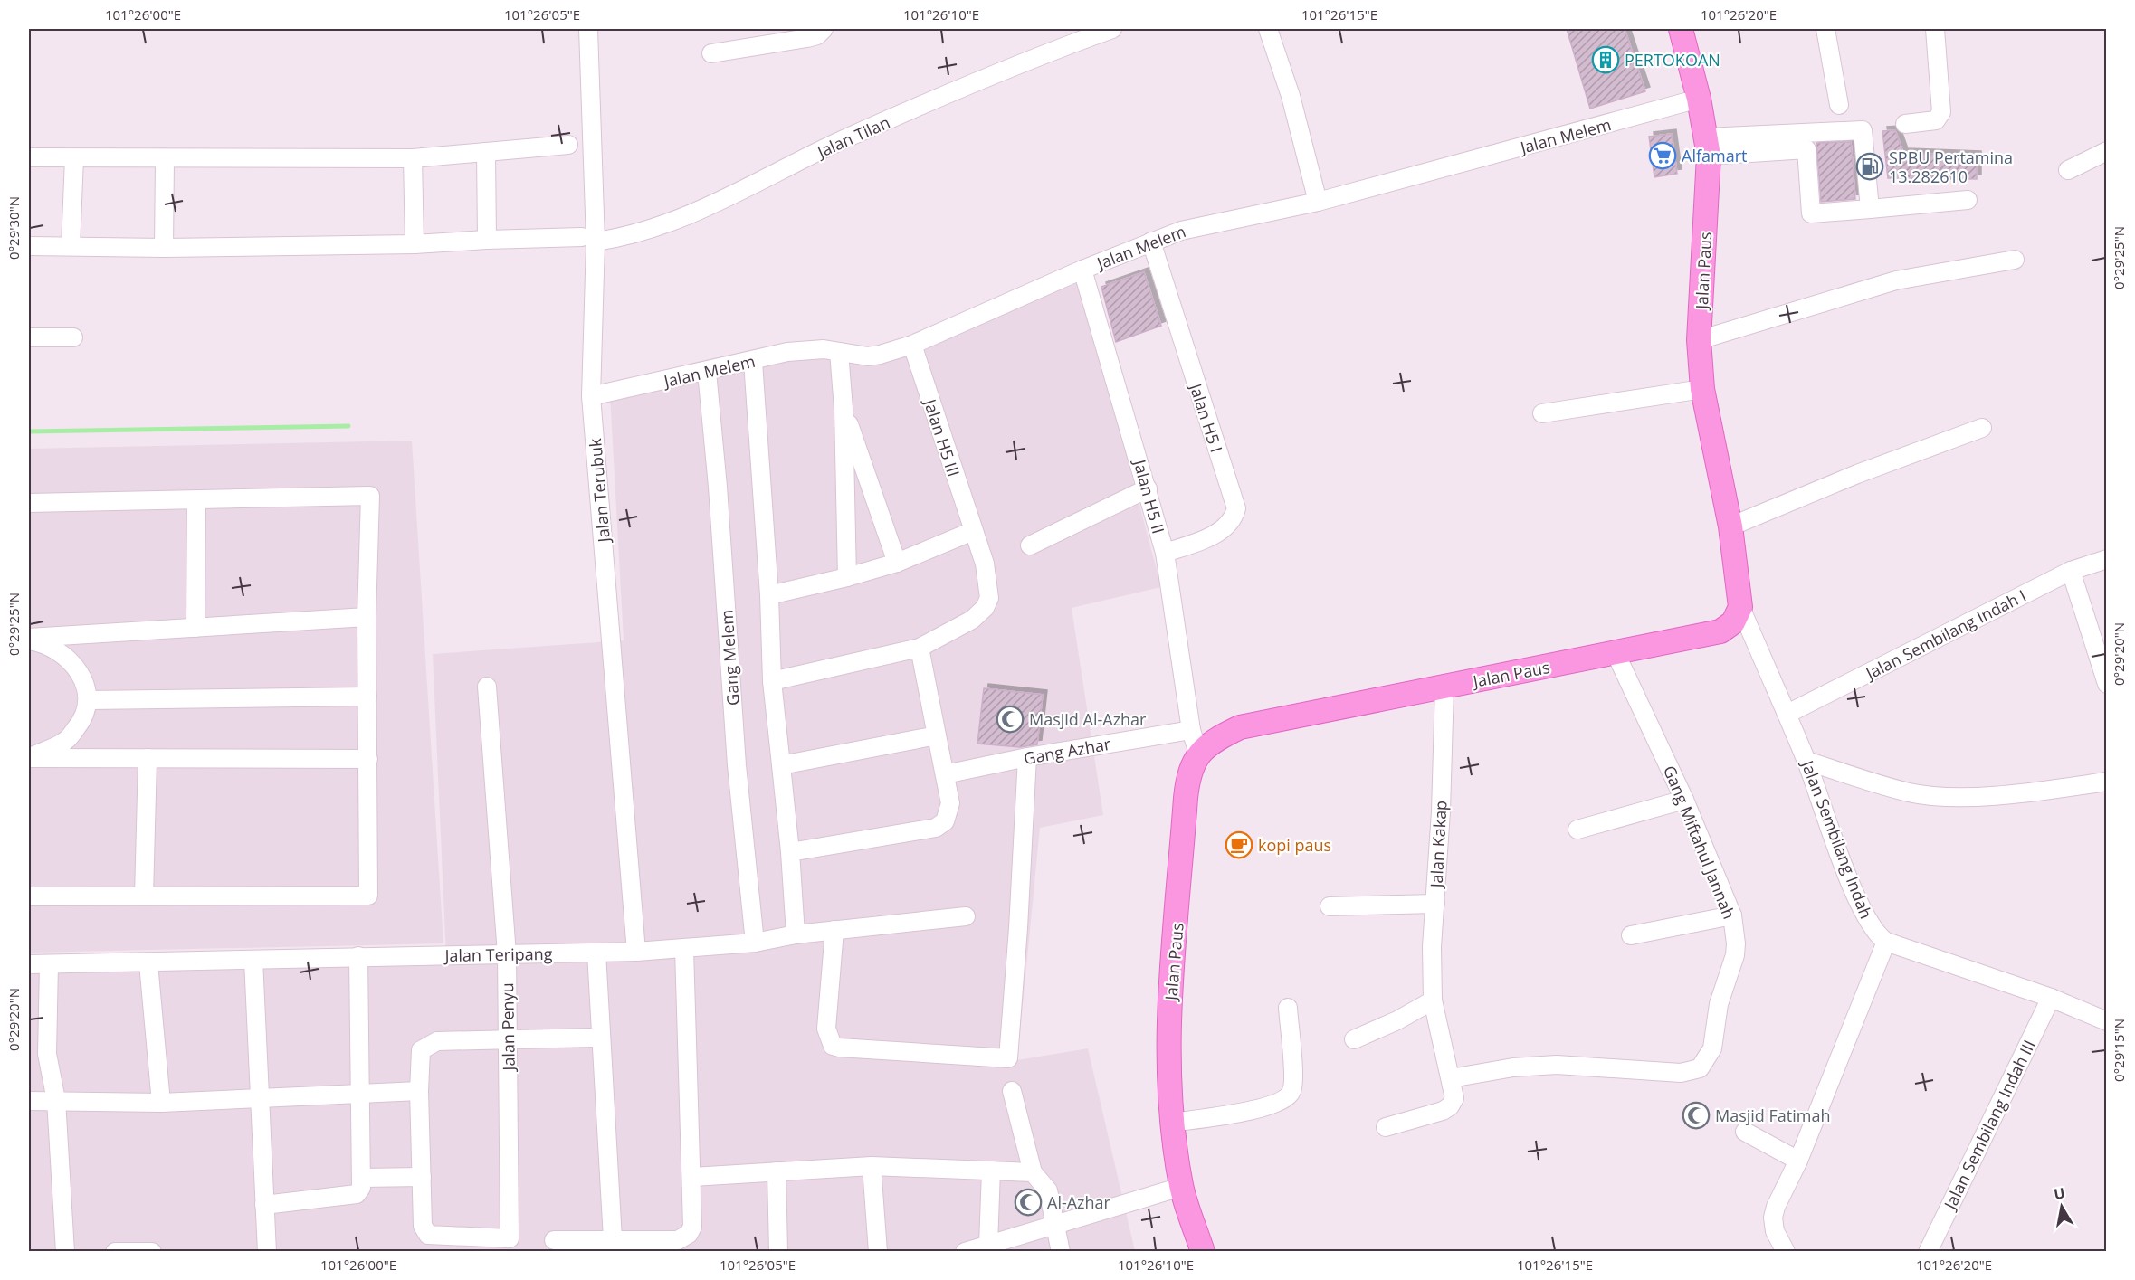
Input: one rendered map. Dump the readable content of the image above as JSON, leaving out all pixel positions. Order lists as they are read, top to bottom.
{
  "streets": {
    "main road": ["Jalan Paus"],
    "street": [
      "Jalan Melem",
      "Jalan Tilan",
      "Jalan H5 I",
      "Jalan H5 III",
      "Jalan Terubuk",
      "Jalan H5 II",
      "Jalan Sembilang Indah I",
      "Gang Melem",
      "Gang Azhar",
      "Jalan Sembilang Indah",
      "Gang Miftahul Jannah",
      "Jalan Kakap",
      "Jalan Teripang",
      "Jalan Penyu",
      "Jalan Sembilang Indah III"
    ]
  },
  "crossings": [
    ["Jalan Melem", "Jalan Paus"],
    ["Jalan Melem", "Jalan H5 I"],
    ["Jalan Melem", "Jalan H5 III"],
    ["Jalan Melem", "Jalan Terubuk"],
    ["Jalan Melem", "Jalan H5 II"],
    ["Jalan Melem", "Gang Melem"],
    ["Jalan Tilan", "Jalan Terubuk"],
    ["Jalan Paus", "Jalan H5 II"],
    ["Jalan Paus", "Jalan Sembilang Indah"],
    ["Jalan Paus", "Gang Miftahul Jannah"],
    ["Jalan Paus", "Jalan Kakap"],
    ["Jalan H5 I", "Jalan H5 II"],
    ["Jalan Terubuk", "Jalan Teripang"],
    ["Jalan H5 II", "Gang Azhar"],
    ["Jalan Sembilang Indah I", "Jalan Sembilang Indah"],
    ["Gang Melem", "Jalan Teripang"],
    ["Gang Miftahul Jannah", "Jalan Kakap"],
    ["Jalan Teripang", "Jalan Penyu"]
  ],
  "places": {
    "building": ["PERTOKOAN"],
    "supermarket": ["Alfamart"],
    "fuel station": ["SPBU Pertamina 13.282610"],
    "mosque": ["Masjid Al-Azhar", "Masjid Fatimah", "Al-Azhar"],
    "cafe": ["kopi paus"]
  },
  "north": "top",
  "coordinates": [
    "101°26'00\"E",
    "101°26'05\"E",
    "101°26'10\"E",
    "101°26'15\"E",
    "101°26'20\"E",
    "0°29'30\"N",
    "0°29'25\"N",
    "0°29'20\"N",
    "0°29'15\"N"
  ]
}
